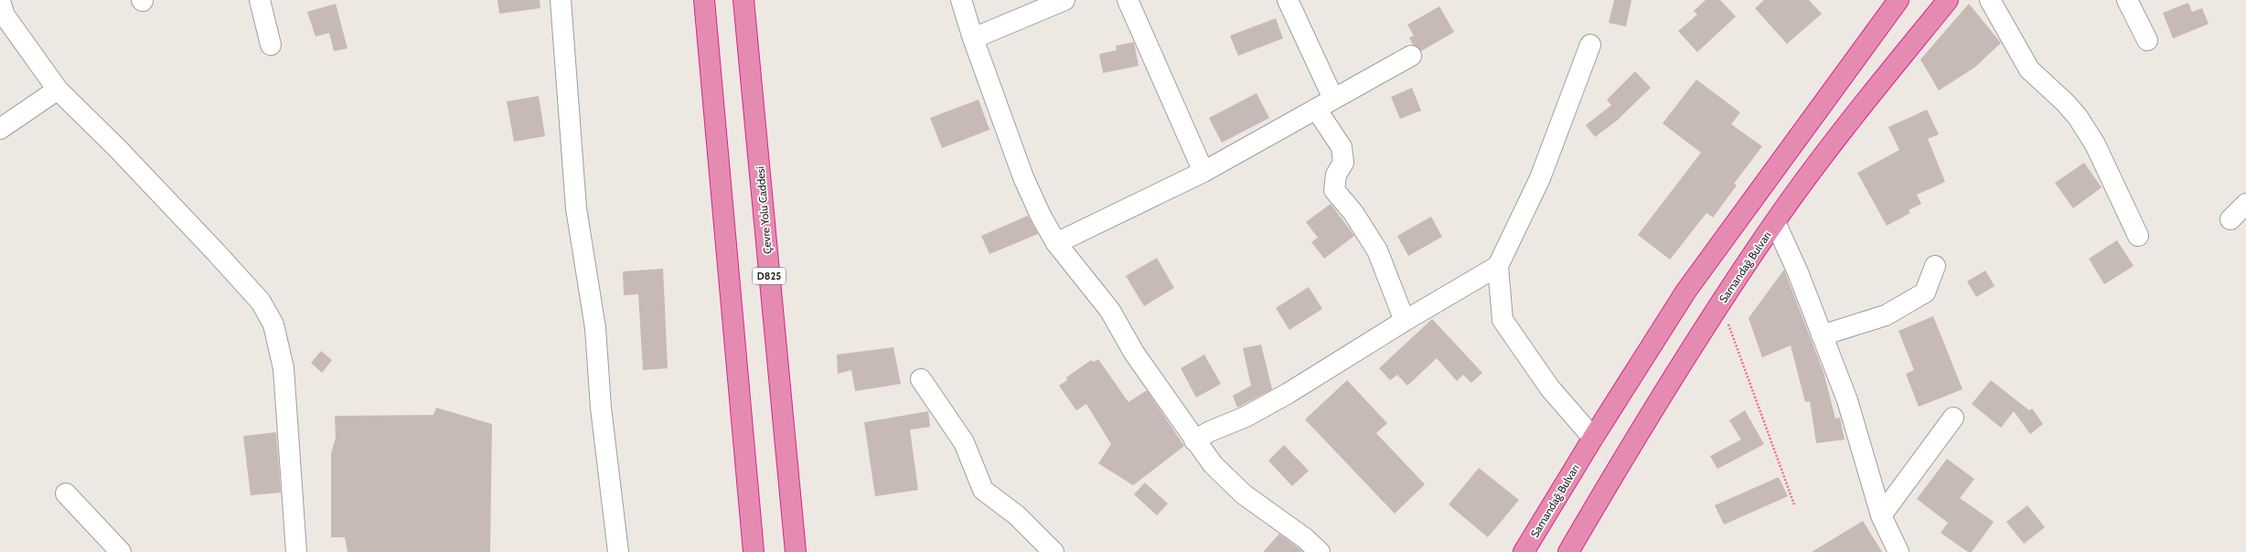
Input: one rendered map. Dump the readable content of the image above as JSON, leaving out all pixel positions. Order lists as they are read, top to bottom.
{
  "streets": {
    "highway": ["Çevre Yolu Caddesi", "Samandağ Bulvarı", "D825"]
  }
}
